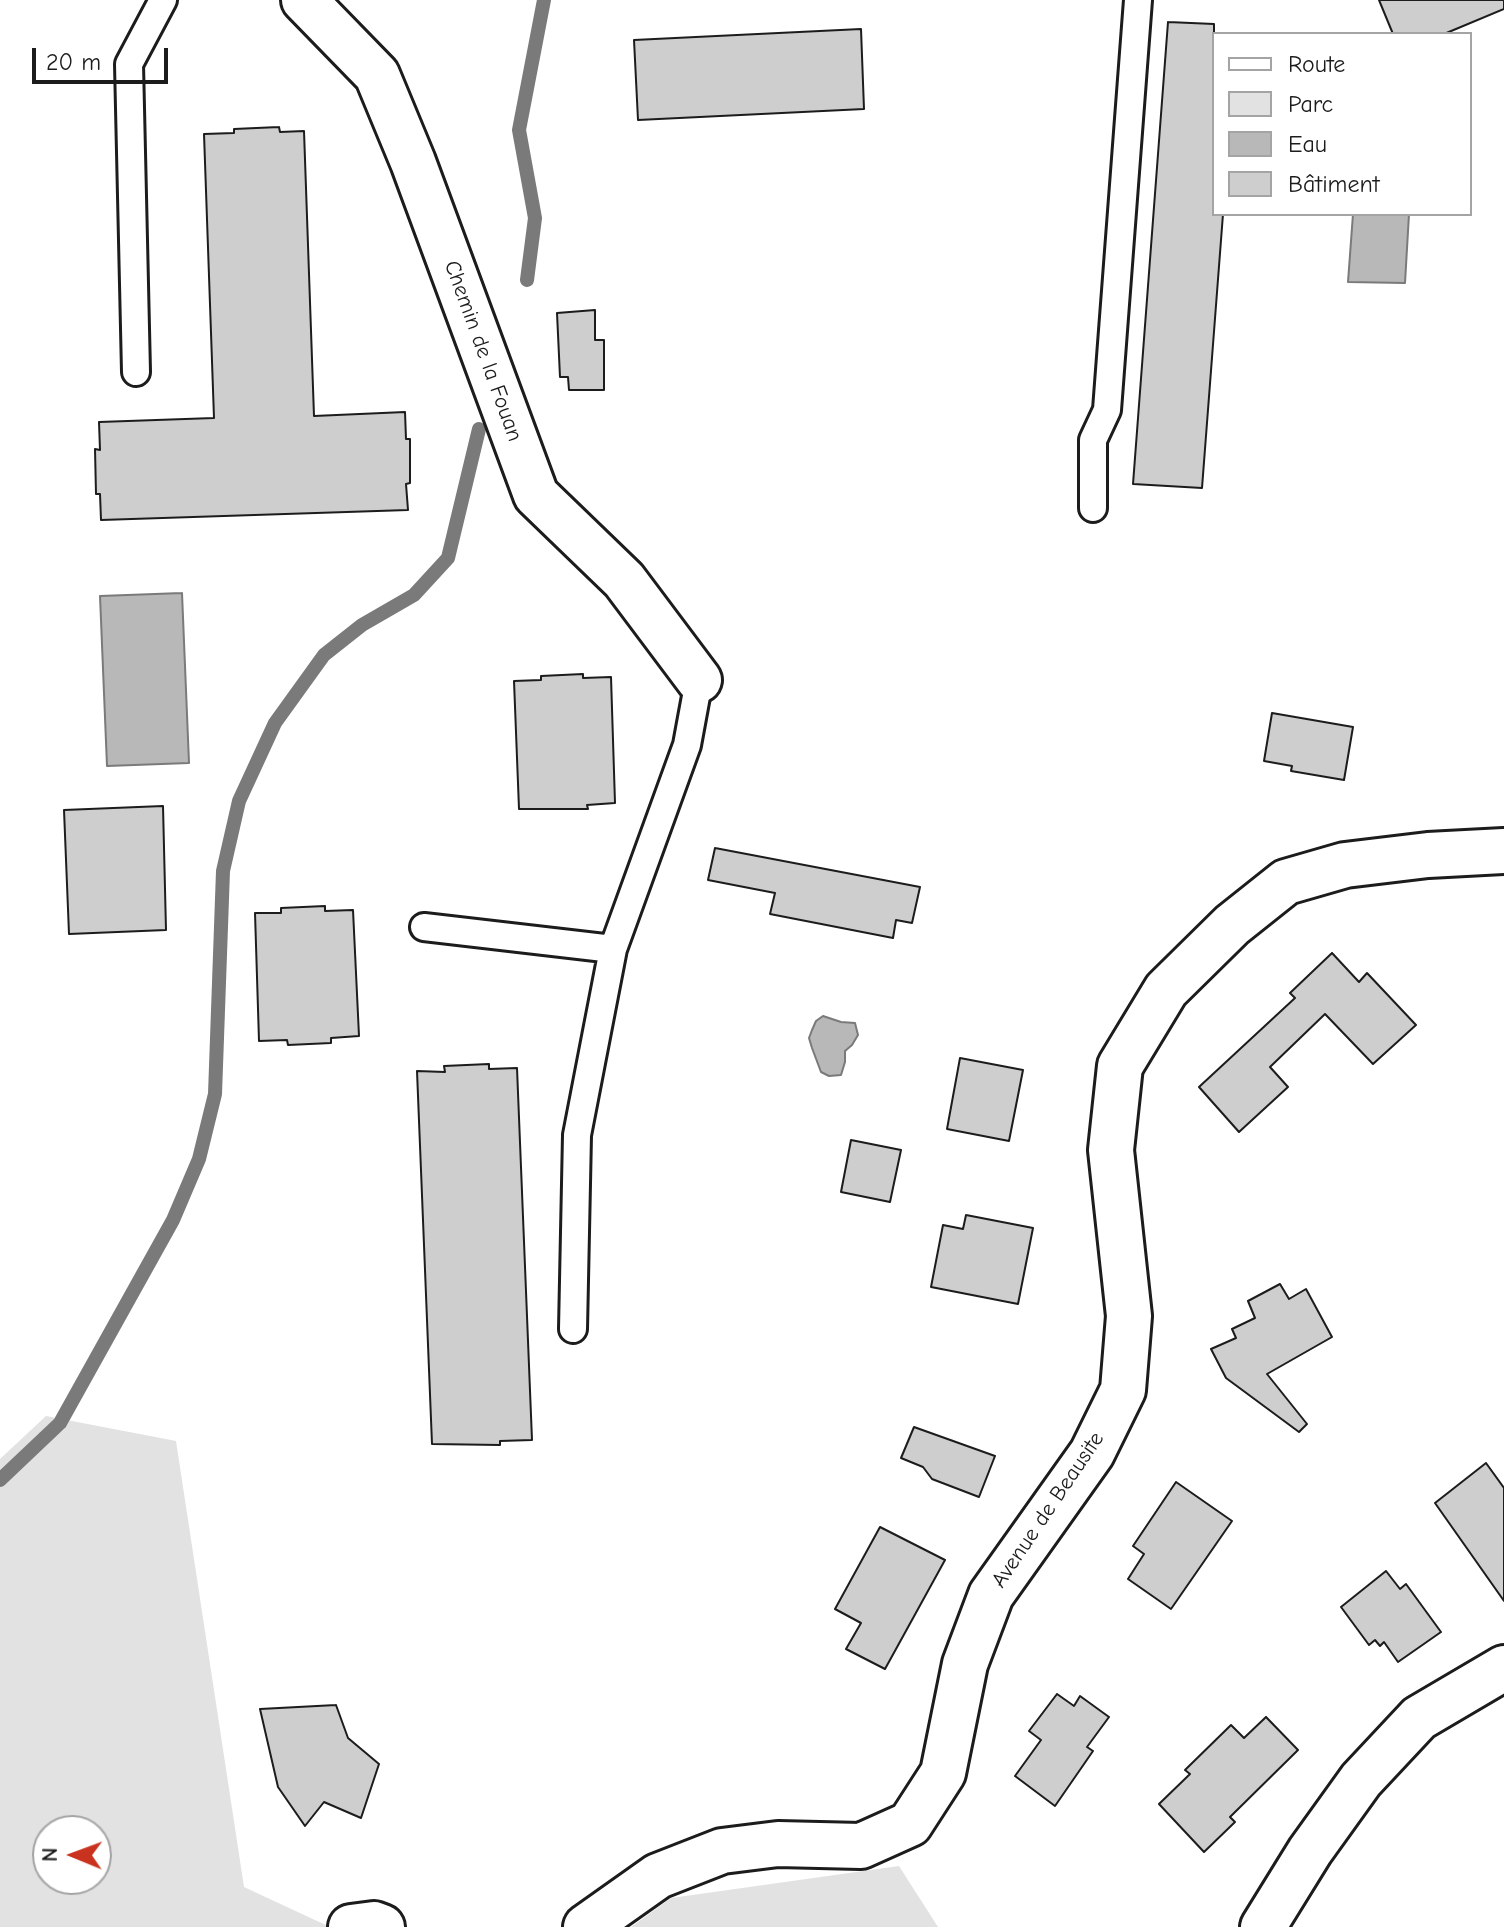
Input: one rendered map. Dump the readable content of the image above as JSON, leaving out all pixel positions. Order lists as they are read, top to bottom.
{
  "streets": {
    "street": ["Chemin de la Fouan", "Avenue de Beausite"]
  },
  "legend": [
    "Route",
    "Parc",
    "Eau",
    "Bâtiment"
  ],
  "scale_bar": "20 m",
  "north": "left"
}
